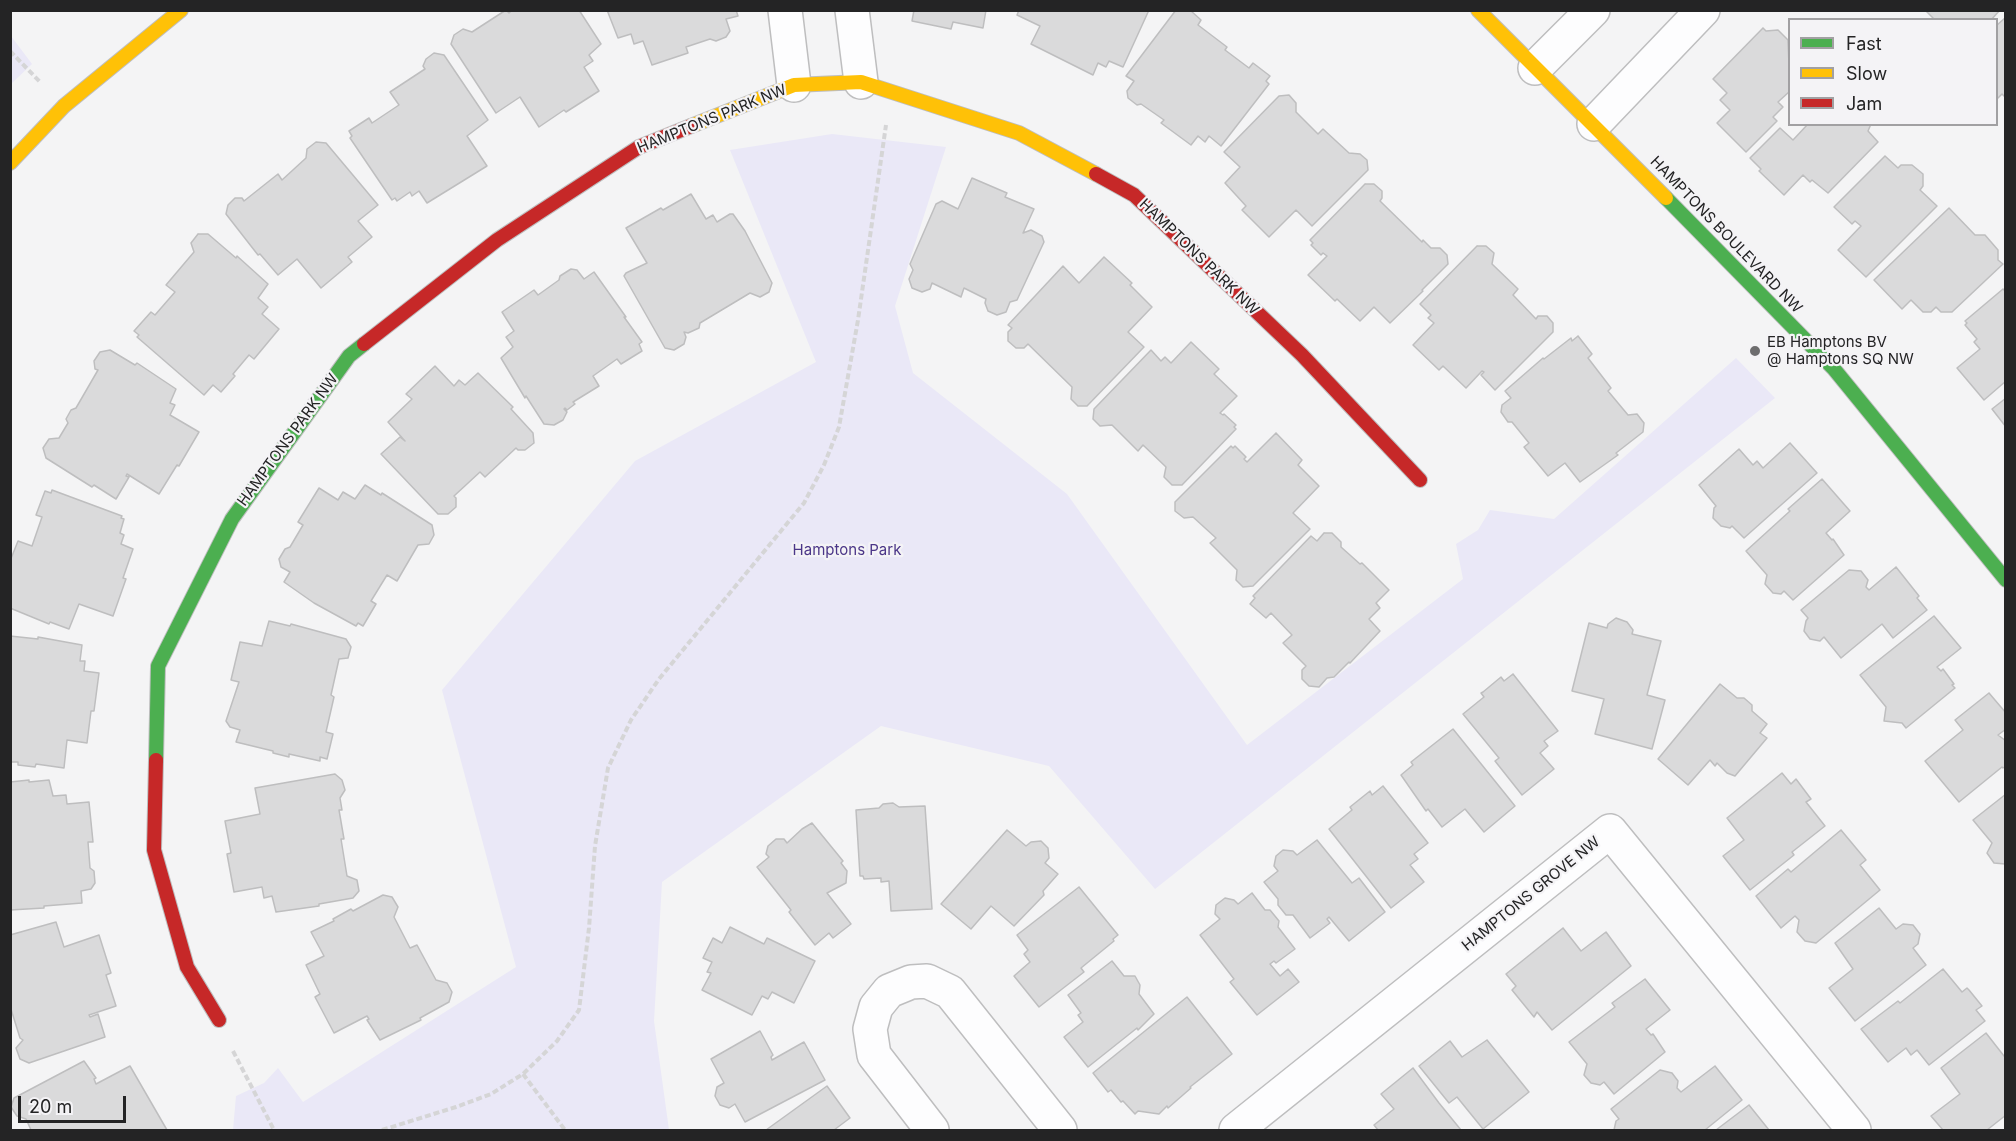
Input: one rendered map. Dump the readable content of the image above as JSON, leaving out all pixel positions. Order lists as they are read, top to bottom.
{
  "streets": {
    "street": ["HAMPTONS PARK NW", "HAMPTONS BOULEVARD NW", "HAMPTONS GROVE NW"]
  },
  "parks": ["Hamptons Park"],
  "places": ["EB Hamptons BV @ Hamptons SQ NW"],
  "legend": ["Fast", "Slow", "Jam"],
  "scale_bar": "20 m"
}
